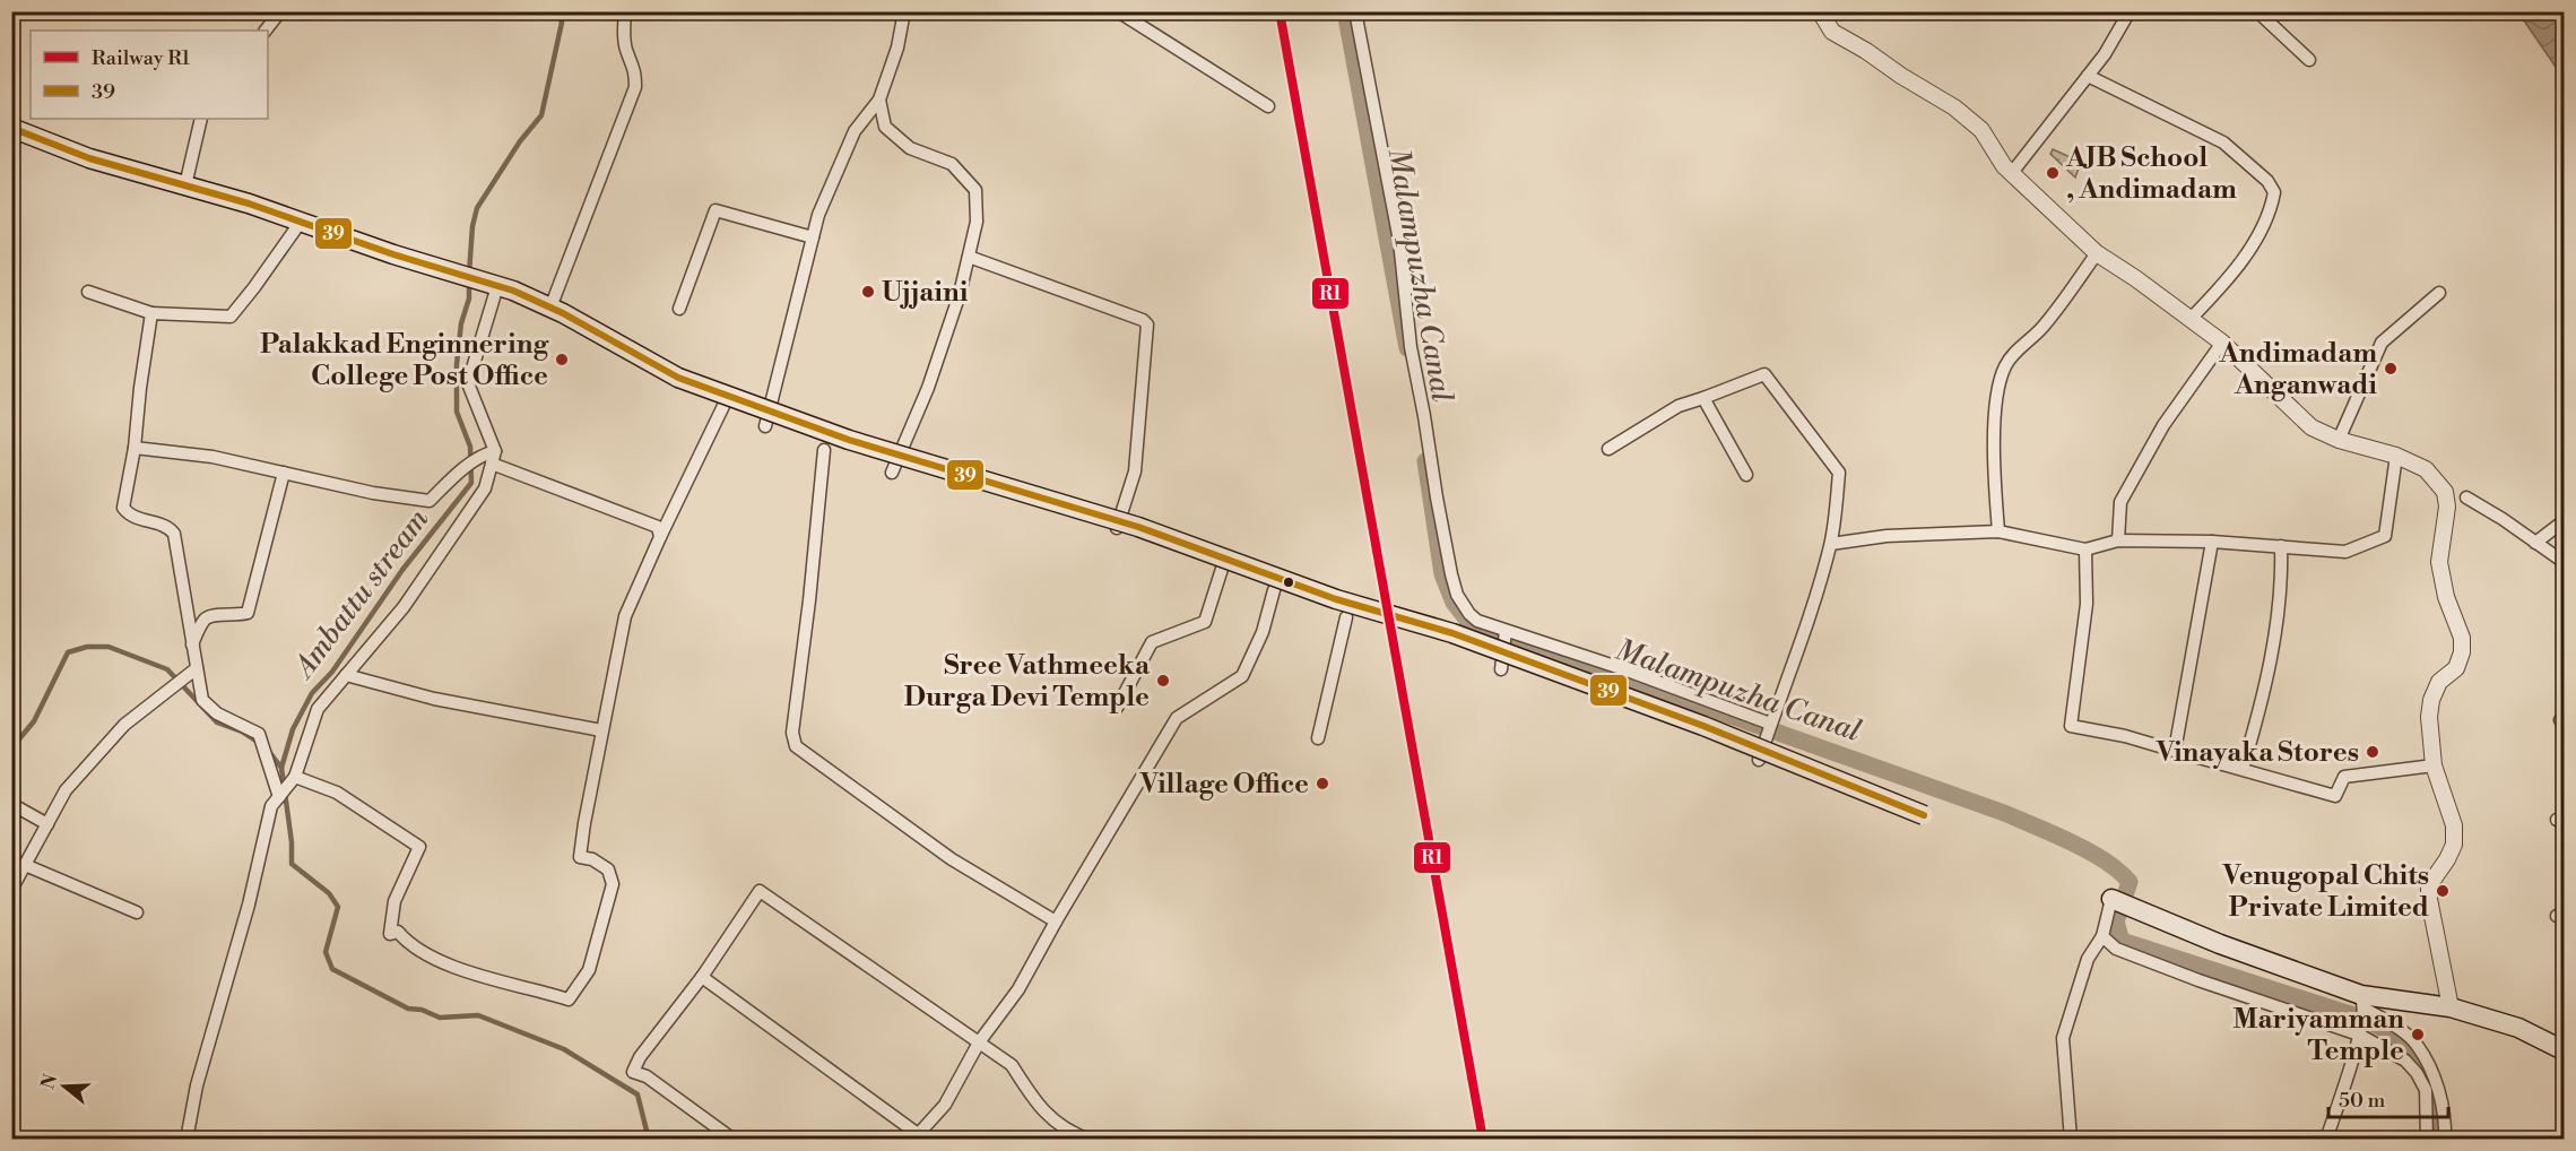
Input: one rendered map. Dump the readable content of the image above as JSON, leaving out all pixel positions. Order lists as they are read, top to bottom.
{
  "water": ["Malampuzha Canal", "Ambattu stream"],
  "places": [
    "AJB School , Andimadam",
    "Ujjaini",
    "Palakkad Enginnering College Post Office",
    "Andimadam Anganwadi",
    "Sree Vathmeeka Durga Devi Temple",
    "Vinayaka Stores",
    "Village Office",
    "Venugopal Chits Private Limited",
    "Mariyamman Temple"
  ],
  "lines": ["rail line R1", "transit line 39"],
  "legend": ["Railway R1", "39"],
  "scale_bar": "50 m",
  "north": "left"
}
